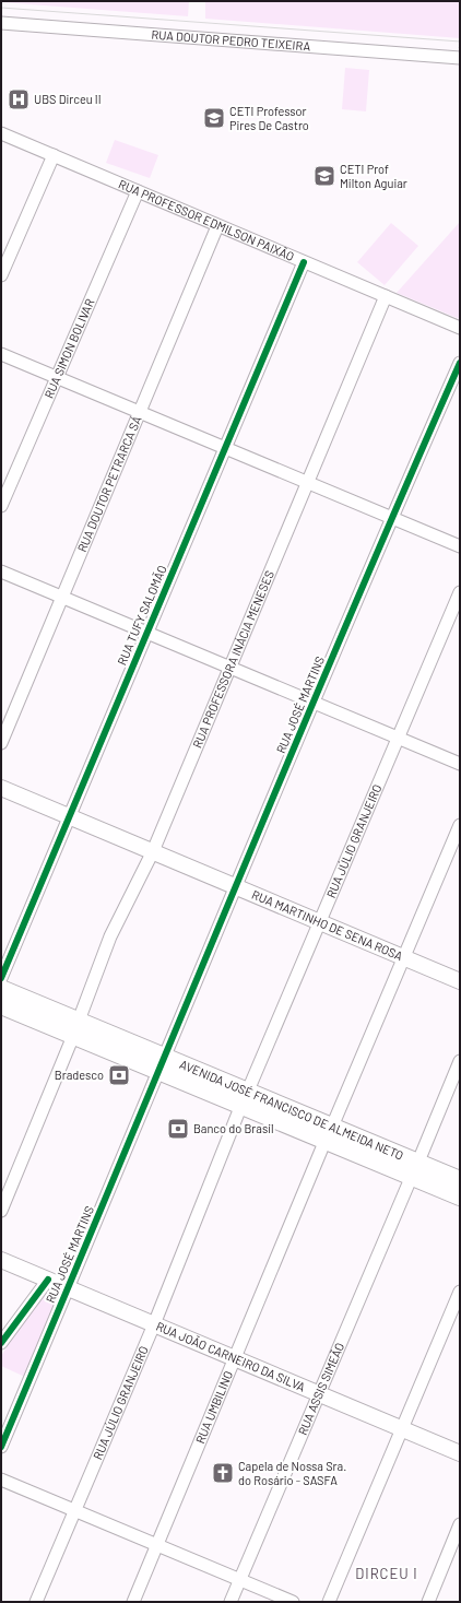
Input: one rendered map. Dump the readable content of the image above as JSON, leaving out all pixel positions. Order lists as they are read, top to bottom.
{
  "streets": {
    "main road": ["AVENIDA JOSÉ FRANCISCO DE ALMEIDA NETO"],
    "street": [
      "RUA DOUTOR PEDRO TEIXEIRA",
      "RUA PROFESSOR EDMILSON PAIXÃO",
      "RUA SIMON BOLIVAR",
      "RUA DOUTOR PETRARCA SÁ",
      "RUA TUFY SALOMÃO",
      "RUA PROFESSORA INÁCIA MENESES",
      "RUA JOSÉ MARTINS",
      "RUA JÚLIO GRANJEIRO",
      "RUA MARTINHO DE SENA ROSA",
      "RUA JOÃO CARNEIRO DA SILVA",
      "RUA ASSIS SIMEÃO",
      "RUA UMBILINO"
    ]
  },
  "crossings": [
    ["RUA PROFESSOR EDMILSON PAIXÃO", "RUA SIMON BOLIVAR"],
    ["RUA PROFESSOR EDMILSON PAIXÃO", "RUA DOUTOR PETRARCA SÁ"],
    ["RUA PROFESSOR EDMILSON PAIXÃO", "RUA TUFY SALOMÃO"],
    ["RUA PROFESSOR EDMILSON PAIXÃO", "RUA PROFESSORA INÁCIA MENESES"],
    ["RUA TUFY SALOMÃO", "RUA MARTINHO DE SENA ROSA"],
    ["RUA PROFESSORA INÁCIA MENESES", "RUA MARTINHO DE SENA ROSA"],
    ["RUA PROFESSORA INÁCIA MENESES", "AVENIDA JOSÉ FRANCISCO DE ALMEIDA NETO"],
    ["RUA JOSÉ MARTINS", "RUA MARTINHO DE SENA ROSA"],
    ["RUA JOSÉ MARTINS", "AVENIDA JOSÉ FRANCISCO DE ALMEIDA NETO"],
    ["RUA JOSÉ MARTINS", "RUA JOÃO CARNEIRO DA SILVA"],
    ["RUA JÚLIO GRANJEIRO", "RUA MARTINHO DE SENA ROSA"],
    ["RUA JÚLIO GRANJEIRO", "AVENIDA JOSÉ FRANCISCO DE ALMEIDA NETO"],
    ["RUA JÚLIO GRANJEIRO", "RUA JOÃO CARNEIRO DA SILVA"],
    ["RUA MARTINHO DE SENA ROSA", "RUA UMBILINO"],
    ["AVENIDA JOSÉ FRANCISCO DE ALMEIDA NETO", "RUA ASSIS SIMEÃO"],
    ["AVENIDA JOSÉ FRANCISCO DE ALMEIDA NETO", "RUA UMBILINO"],
    ["RUA JOÃO CARNEIRO DA SILVA", "RUA ASSIS SIMEÃO"],
    ["RUA JOÃO CARNEIRO DA SILVA", "RUA UMBILINO"]
  ],
  "districts": ["DIRCEU I"],
  "places": {
    "hospital": ["UBS Dirceu II"],
    "school or university": ["CETI Professor Pires De Castro", "CETI Prof Milton Aguiar"],
    "bank": ["Bradesco", "Banco do Brasil"],
    "church": ["Capela de Nossa Sra. do Rosário - SASFA"]
  }
}
